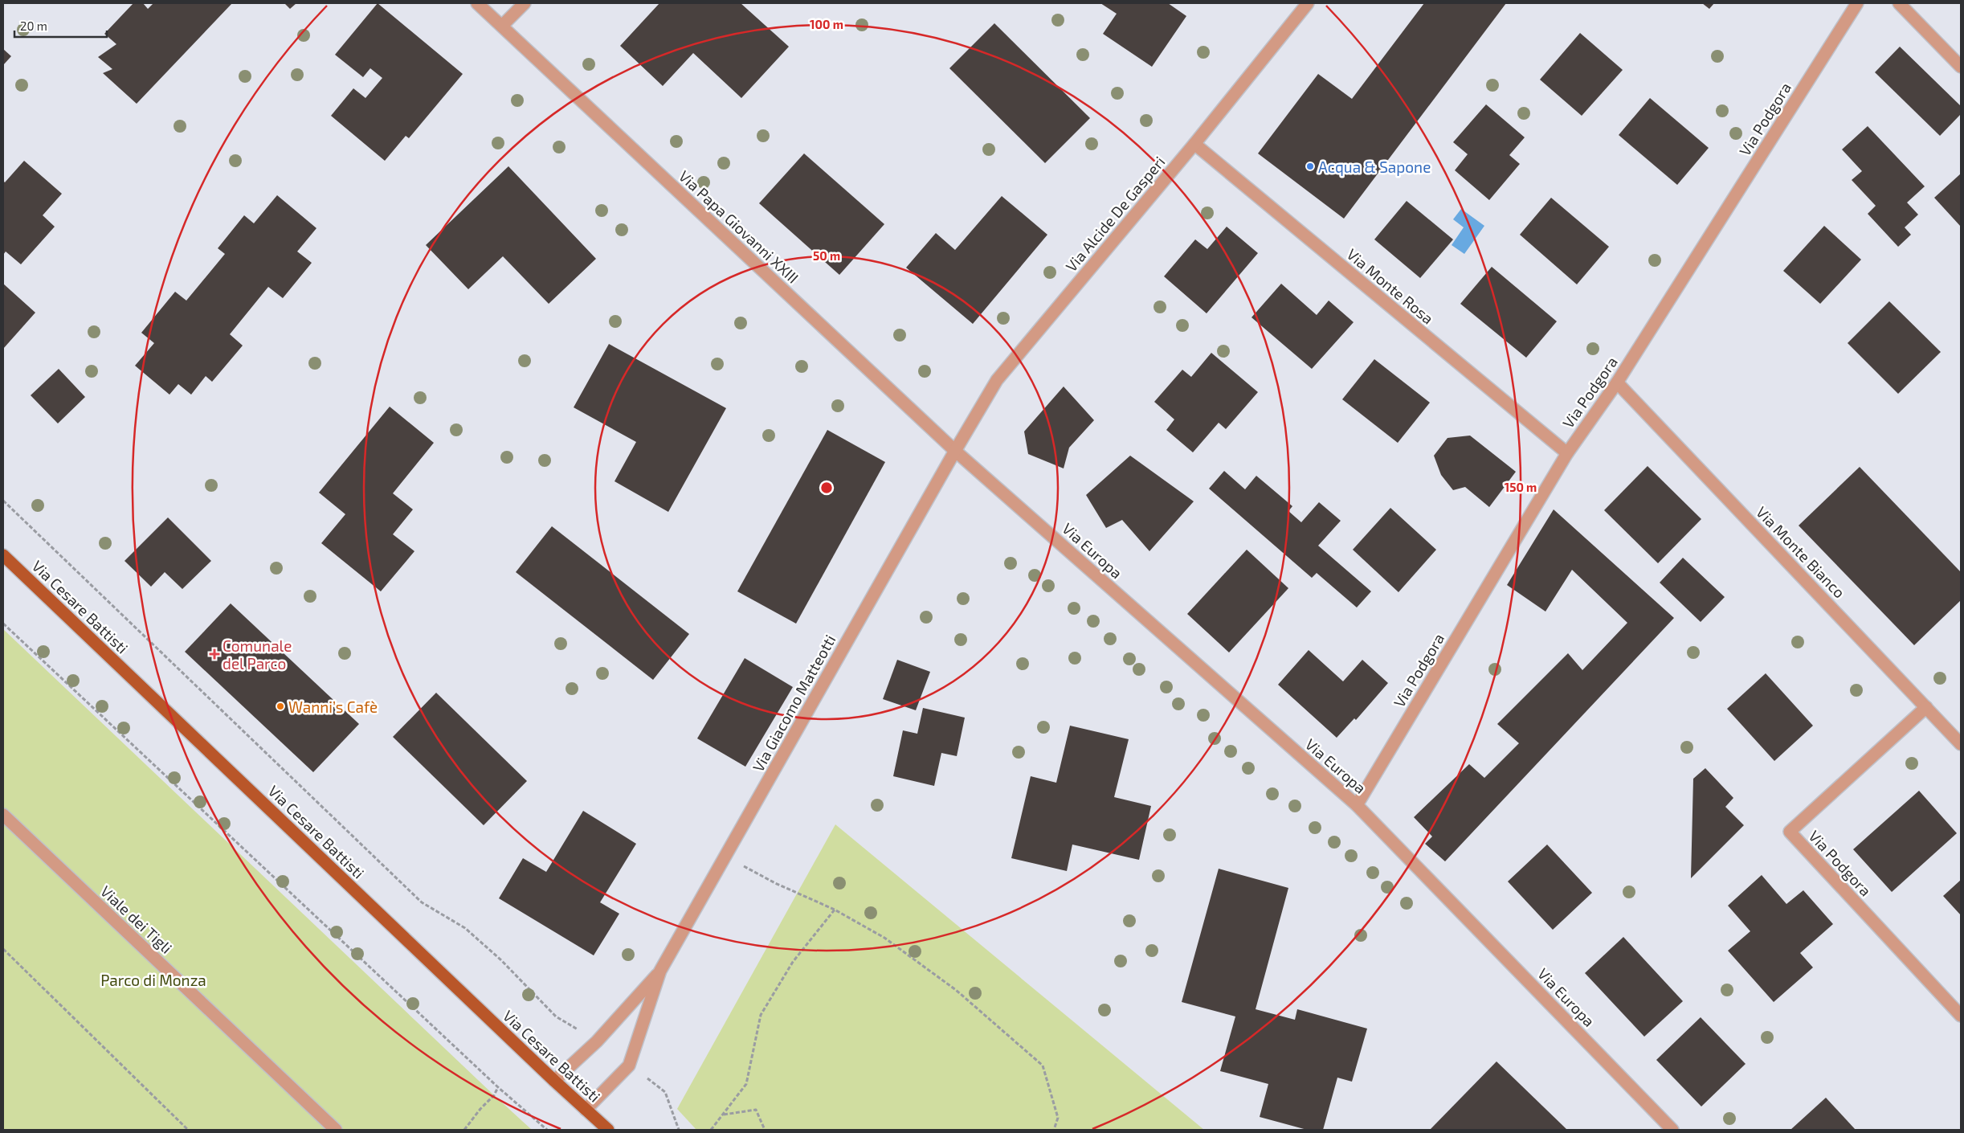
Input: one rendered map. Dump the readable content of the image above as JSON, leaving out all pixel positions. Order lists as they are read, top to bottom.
{
  "streets": {
    "main road": ["Via Cesare Battisti"],
    "street": [
      "Via Podgora",
      "Via Alcide De Gasperi",
      "Via Papa Giovanni XXIII",
      "Via Monte Rosa",
      "Via Europa",
      "Via Monte Bianco",
      "Via Giacomo Matteotti",
      "Viale dei Tigli"
    ]
  },
  "crossings": [
    ["Via Podgora", "Via Monte Rosa"],
    ["Via Podgora", "Via Europa"],
    ["Via Podgora", "Via Monte Bianco"],
    ["Via Alcide De Gasperi", "Via Papa Giovanni XXIII"],
    ["Via Alcide De Gasperi", "Via Monte Rosa"],
    ["Via Alcide De Gasperi", "Via Europa"],
    ["Via Alcide De Gasperi", "Via Giacomo Matteotti"],
    ["Via Papa Giovanni XXIII", "Via Europa"],
    ["Via Papa Giovanni XXIII", "Via Giacomo Matteotti"],
    ["Via Europa", "Via Giacomo Matteotti"],
    ["Via Cesare Battisti", "Via Giacomo Matteotti"]
  ],
  "parks": ["Parco di Monza"],
  "places": {
    "other": ["Acqua & Sapone", "Wanni’s Cafè"],
    "health": ["Comunale del Parco"]
  },
  "scale_bar": "20 m",
  "rings": ["100 m", "50 m", "150 m"]
}
